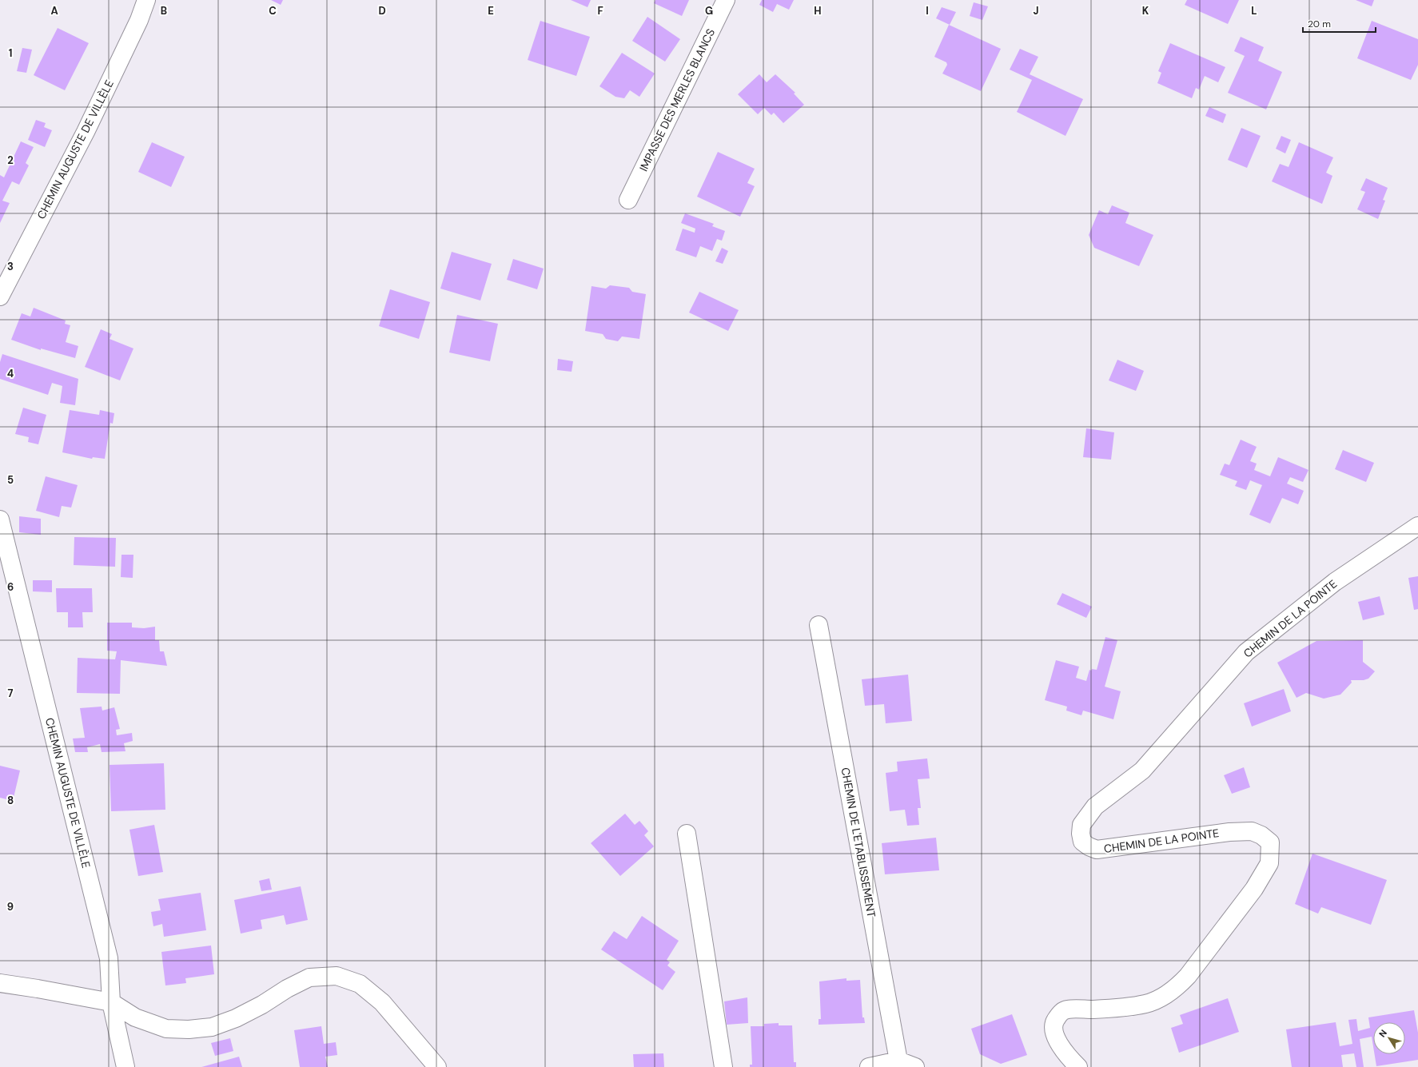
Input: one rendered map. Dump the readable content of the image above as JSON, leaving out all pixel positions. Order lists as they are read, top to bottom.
{
  "streets": {
    "street": [
      "IMPASSE DES MERLES BLANCS",
      "CHEMIN AUGUSTE DE VILLÈLE",
      "CHEMIN DE LA POINTE",
      "CHEMIN DE L'ETABLISSEMENT"
    ]
  },
  "scale_bar": "20 m",
  "north": "top left",
  "grid": {
    "columns": [
      "A",
      "B",
      "C",
      "D",
      "E",
      "F",
      "G",
      "H",
      "I",
      "J",
      "K",
      "L"
    ],
    "rows": [
      "1",
      "2",
      "3",
      "4",
      "5",
      "6",
      "7",
      "8",
      "9"
    ]
  }
}
